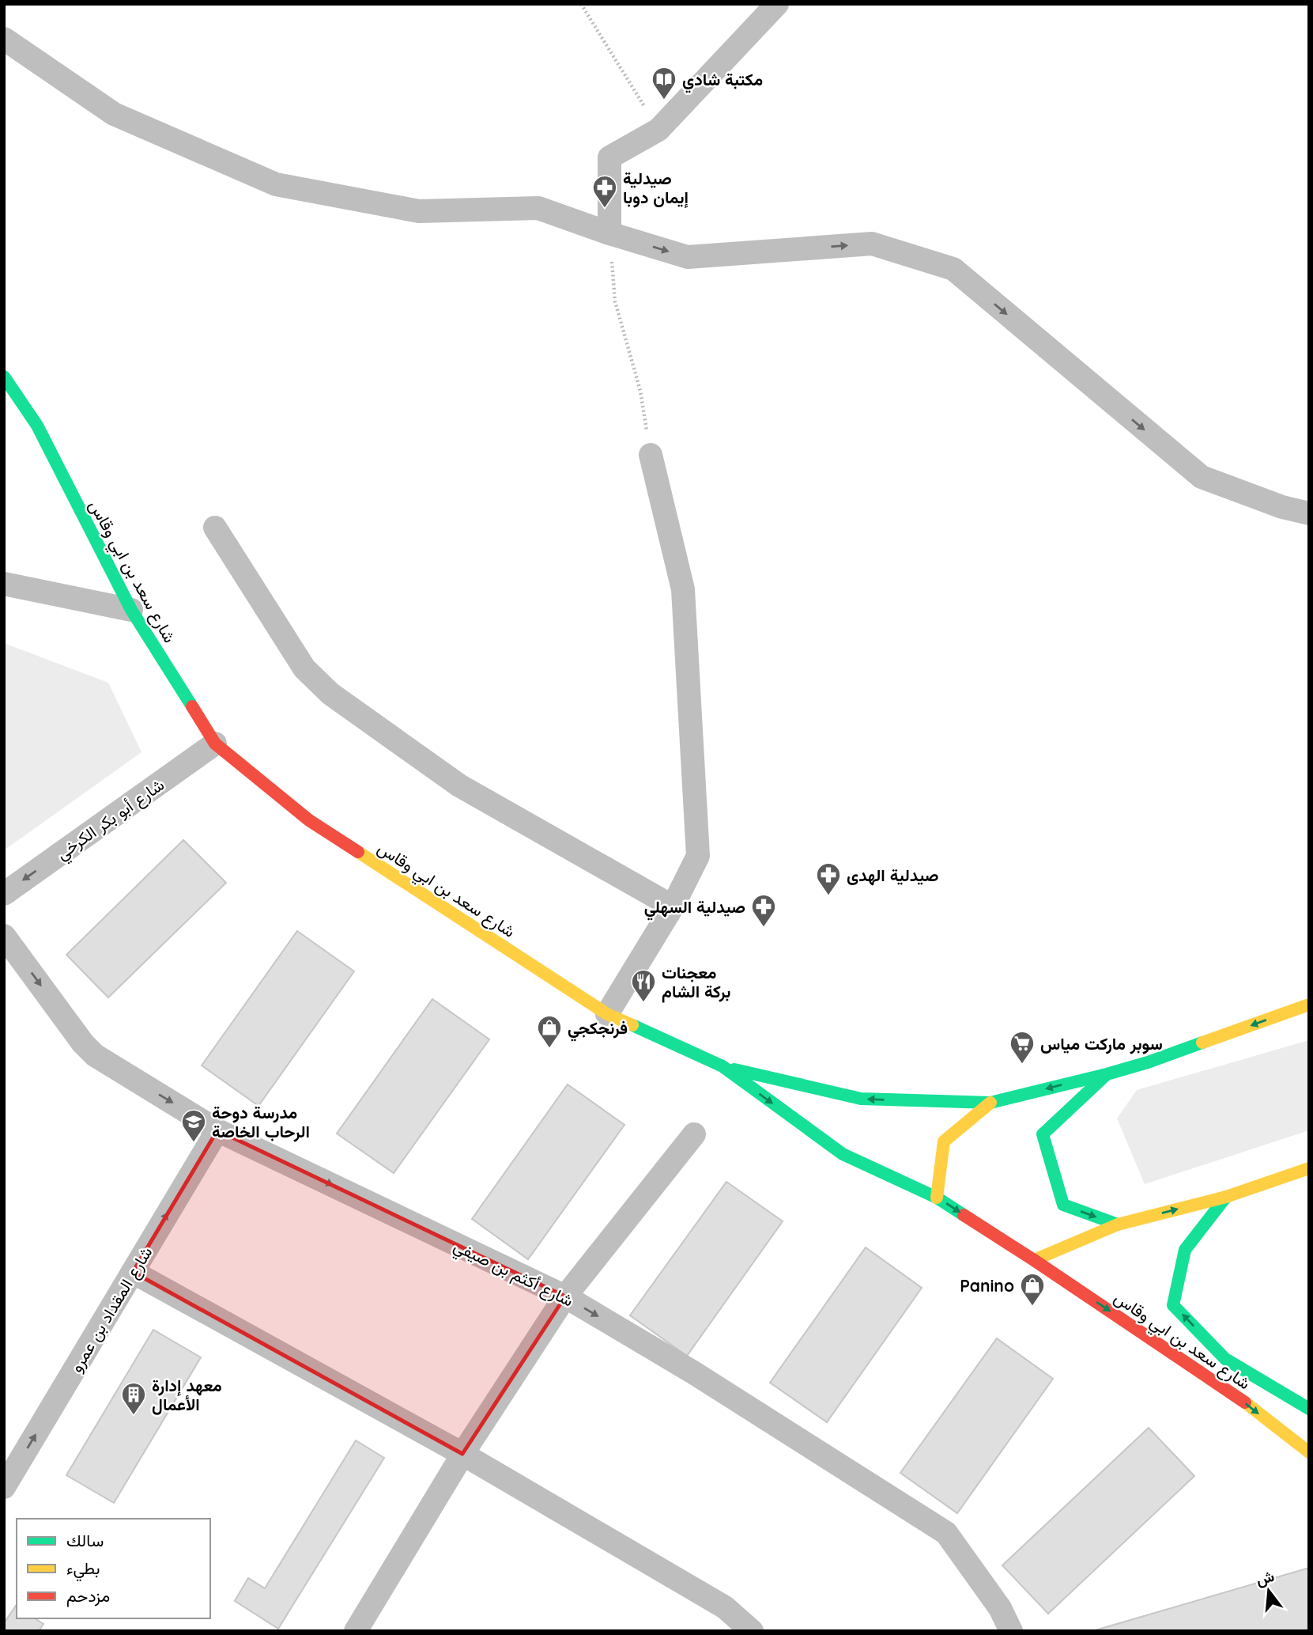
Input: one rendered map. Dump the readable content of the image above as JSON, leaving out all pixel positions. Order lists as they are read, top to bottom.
{
  "streets": {
    "street": [
      "شارع سعد بن ابي وقاس",
      "شارع أبو بكر الكرخي",
      "شارع أكثم بن صيفي",
      "شارع المقداد بن عمرو"
    ]
  },
  "crossings": [
    ["شارع سعد بن ابي وقاس", "شارع أبو بكر الكرخي"],
    ["شارع أكثم بن صيفي", "شارع المقداد بن عمرو"]
  ],
  "one_way": ["شارع أبو بكر الكرخي", "شارع المقداد بن عمرو"],
  "places": {
    "library": ["مكتبة شادي"],
    "pharmacy": ["صيدلية إيمان دوبا", "صيدلية الهدى", "صيدلية السهلي"],
    "restaurant": ["معجنات بركة الشام"],
    "shop": ["فرنجكجي", "Panino"],
    "supermarket": ["سوبر ماركت مياس"],
    "school or university": ["مدرسة دوحة الرحاب الخاصة"],
    "building": ["معهد إدارة الأعمال"]
  },
  "legend": ["سالك", "بطيء", "مزدحم"],
  "north": "top"
}
